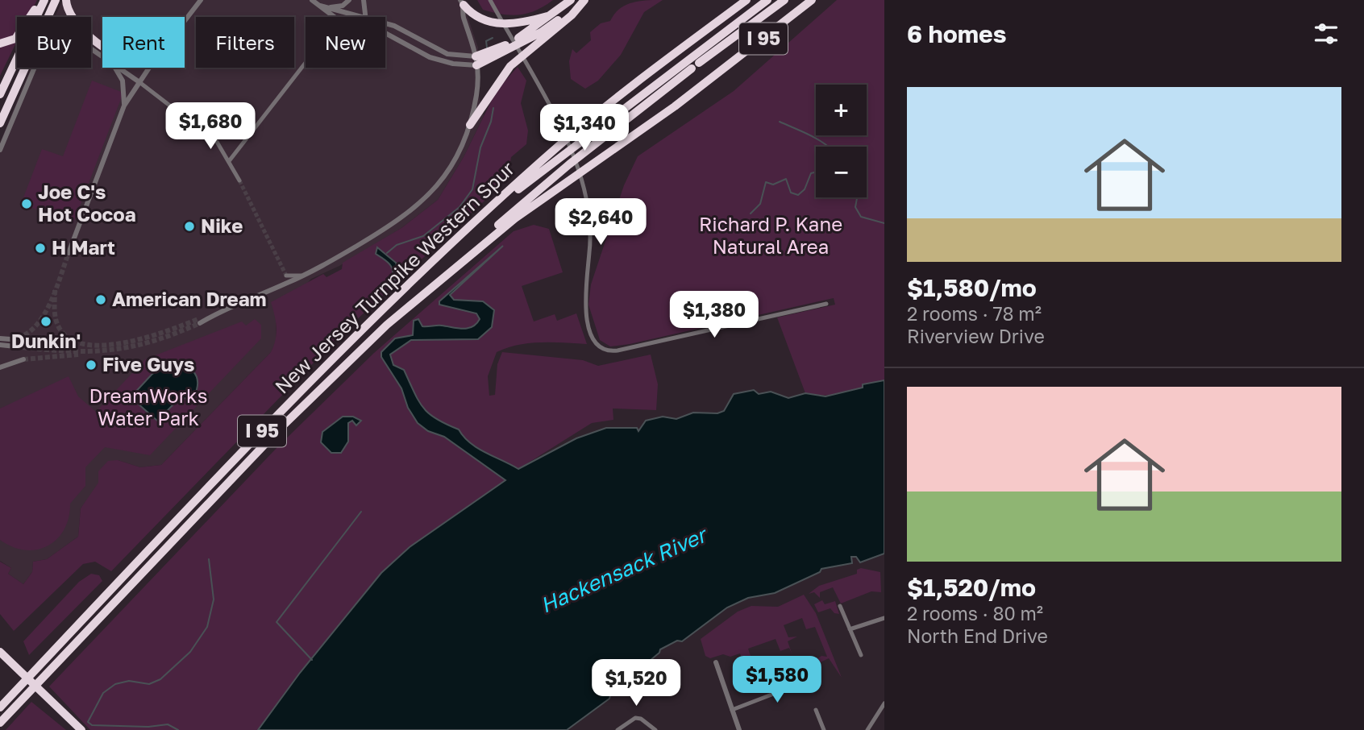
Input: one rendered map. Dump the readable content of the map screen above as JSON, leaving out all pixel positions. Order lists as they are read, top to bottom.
{
  "streets": {
    "highway": ["I 95", "New Jersey Turnpike Western Spur"]
  },
  "water": ["Hackensack River"],
  "parks": ["Richard P. Kane Natural Area", "DreamWorks Water Park"],
  "places": [
    "Joe C's Hot Cocoa",
    "Nike",
    "H Mart",
    "American Dream",
    "Dunkin'",
    "Five Guys"
  ],
  "page": {
    "heading": "6 homes",
    "chip": [
      "Buy",
      "Rent",
      "Filters",
      "New"
    ],
    "list": [
      {
        "name": "$1,580/mo",
        "note": "2 rooms · 78 m² · Riverview Drive"
      },
      {
        "name": "$1,520/mo",
        "note": "2 rooms · 80 m² · North End Drive"
      }
    ],
    "map_buttons": ["+", "−"],
    "price": [
      "$1,680",
      "$1,340",
      "$2,640",
      "$1,380",
      "$1,580",
      "$1,520"
    ]
  }
}
